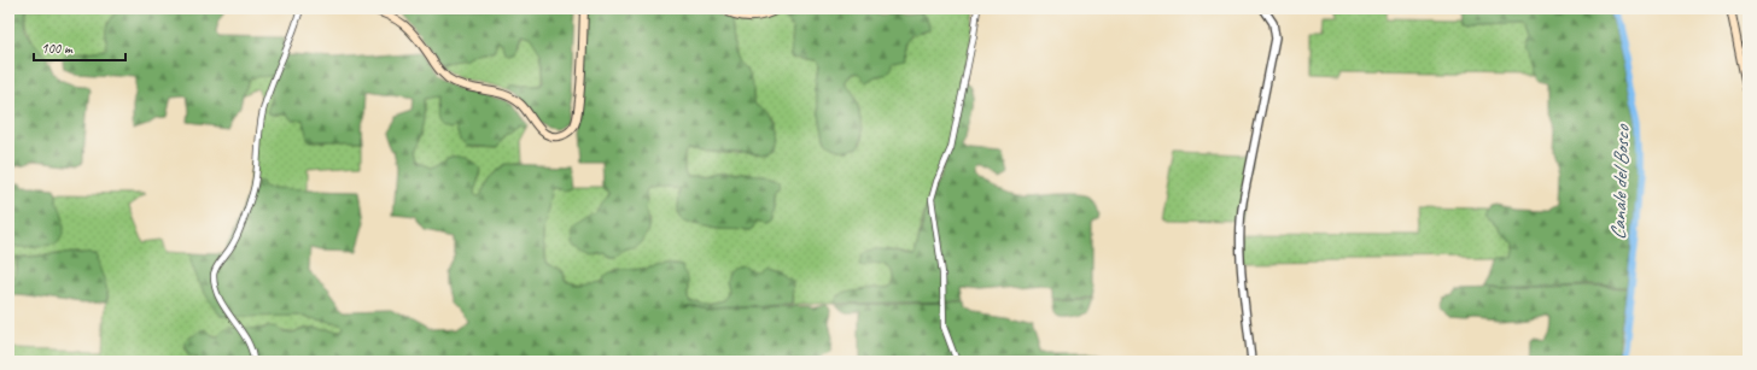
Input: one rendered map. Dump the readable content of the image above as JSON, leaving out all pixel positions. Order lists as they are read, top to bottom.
{
  "water": ["Canale del Bosco"],
  "scale_bar": "100 m"
}
